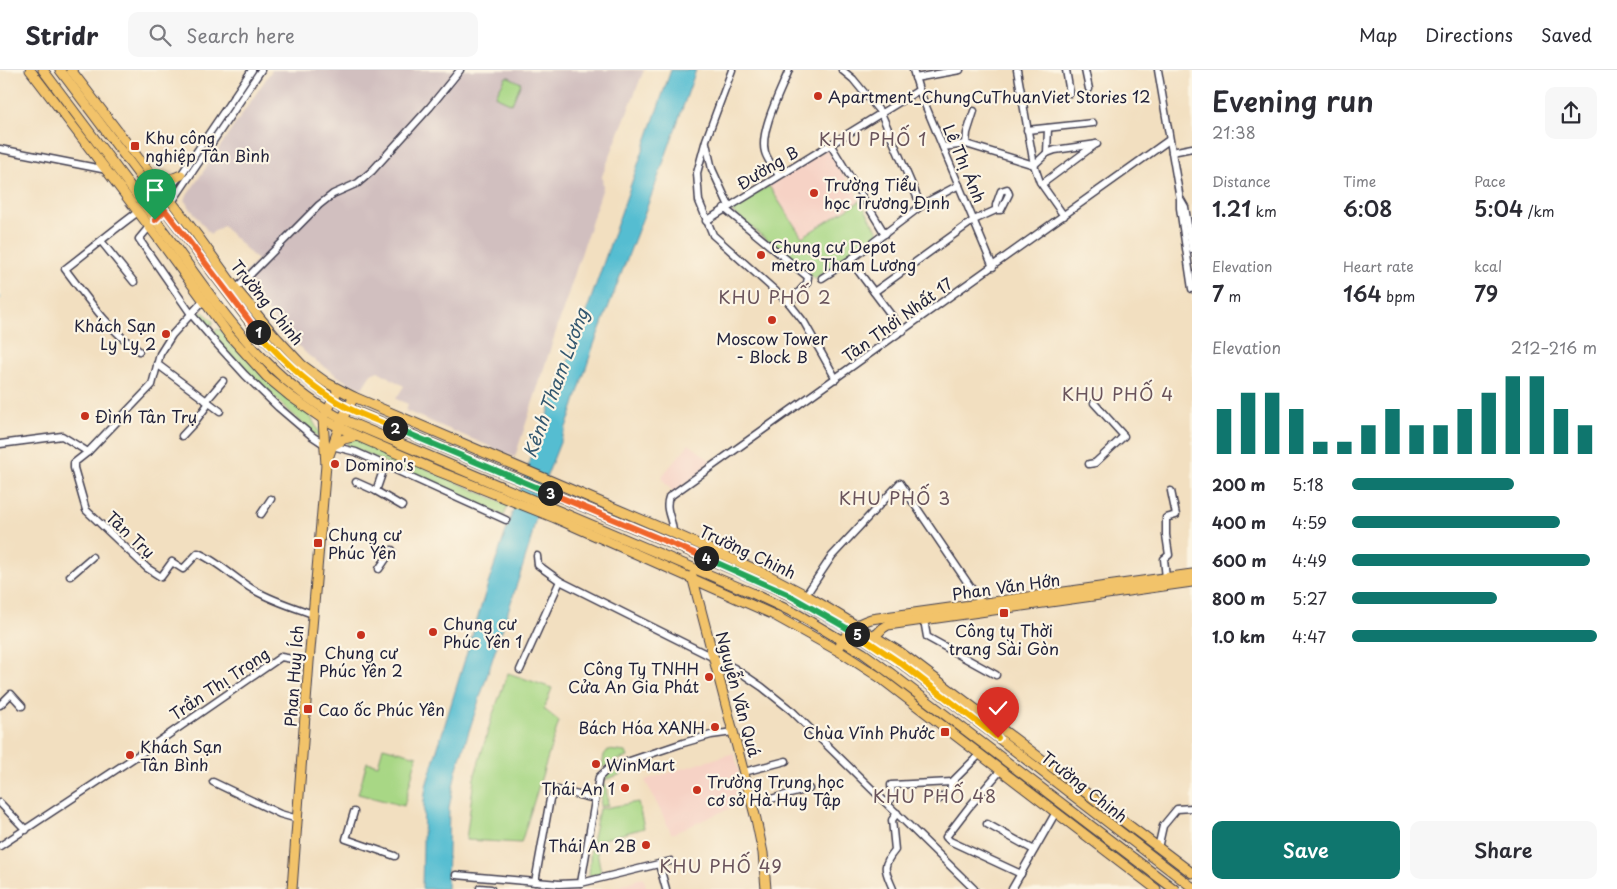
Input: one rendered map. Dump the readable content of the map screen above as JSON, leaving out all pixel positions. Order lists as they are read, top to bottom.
{
  "streets": {
    "main road": [
      "Trường Chinh",
      "Phan Văn Hớn",
      "Phan Huy Ích",
      "Nguyễn Văn Quá"
    ],
    "street": [
      "Lê Thị Ánh",
      "Đường B",
      "Tân Thới Nhất 17",
      "Tân Trụ",
      "Trần Thị Trọng"
    ]
  },
  "crossings": [
    ["Lê Thị Ánh", "Đường B"],
    ["Lê Thị Ánh", "Tân Thới Nhất 17"],
    ["Trường Chinh", "Tân Thới Nhất 17"],
    ["Trường Chinh", "Phan Văn Hớn"],
    ["Trường Chinh", "Nguyễn Văn Quá"],
    ["Tân Trụ", "Phan Huy Ích"],
    ["Phan Huy Ích", "Trần Thị Trọng"]
  ],
  "districts": [
    "KHU PHỐ 1",
    "KHU PHỐ 2",
    "KHU PHỐ 4",
    "KHU PHỐ 3",
    "KHU PHỐ 48",
    "KHU PHỐ 49"
  ],
  "water": ["Kênh Tham Lương"],
  "places": {
    "other": [
      "Apartment_ChungCuThuanViet Stories 12",
      "Trường Tiểu học Trương Định",
      "Chung cư Depot metro Tham Lương",
      "Moscow Tower - Block B",
      "Khách Sạn Ly Ly 2",
      "Đình Tân Trụ",
      "Domino's",
      "Chung cư Phúc Yên 1",
      "Chung cư Phúc Yên 2",
      "Công Ty TNHH Cửa An Gia Phát",
      "Bách Hóa XANH",
      "Khách Sạn Tân Bình",
      "WinMart",
      "Thái An 1",
      "Trường Trung học cơ sở Hà Huy Tập",
      "Thái An 2B"
    ],
    "transit": [
      "Khu công nghiệp Tân Bình",
      "Chung cư Phúc Yên",
      "Công ty Thời trang Sài Gòn",
      "Cao ốc Phúc Yên",
      "Chùa Vĩnh Phước"
    ]
  },
  "page": {
    "header": "Stridr",
    "search": "Search here",
    "nav": ["Map", "Directions", "Saved"],
    "heading": ["Evening run", "21:38"],
    "stats": [
      ["Distance", "1.21 km"],
      ["Time", "6:08"],
      ["Pace", "5:04 /km"],
      ["Elevation", "7 m"],
      ["Heart rate", "164 bpm"],
      ["kcal", "79"]
    ],
    "pins": [
      "1",
      "2",
      "3",
      "4",
      "5"
    ],
    "chart": ["Elevation", "212–216 m"],
    "list": [
      {
        "name": "200 m",
        "note": "5:18"
      },
      {
        "name": "400 m",
        "note": "4:59"
      },
      {
        "name": "600 m",
        "note": "4:49"
      },
      {
        "name": "800 m",
        "note": "5:27"
      },
      {
        "name": "1.0 km",
        "note": "4:47"
      }
    ],
    "buttons": ["Save", "Share"]
  }
}
